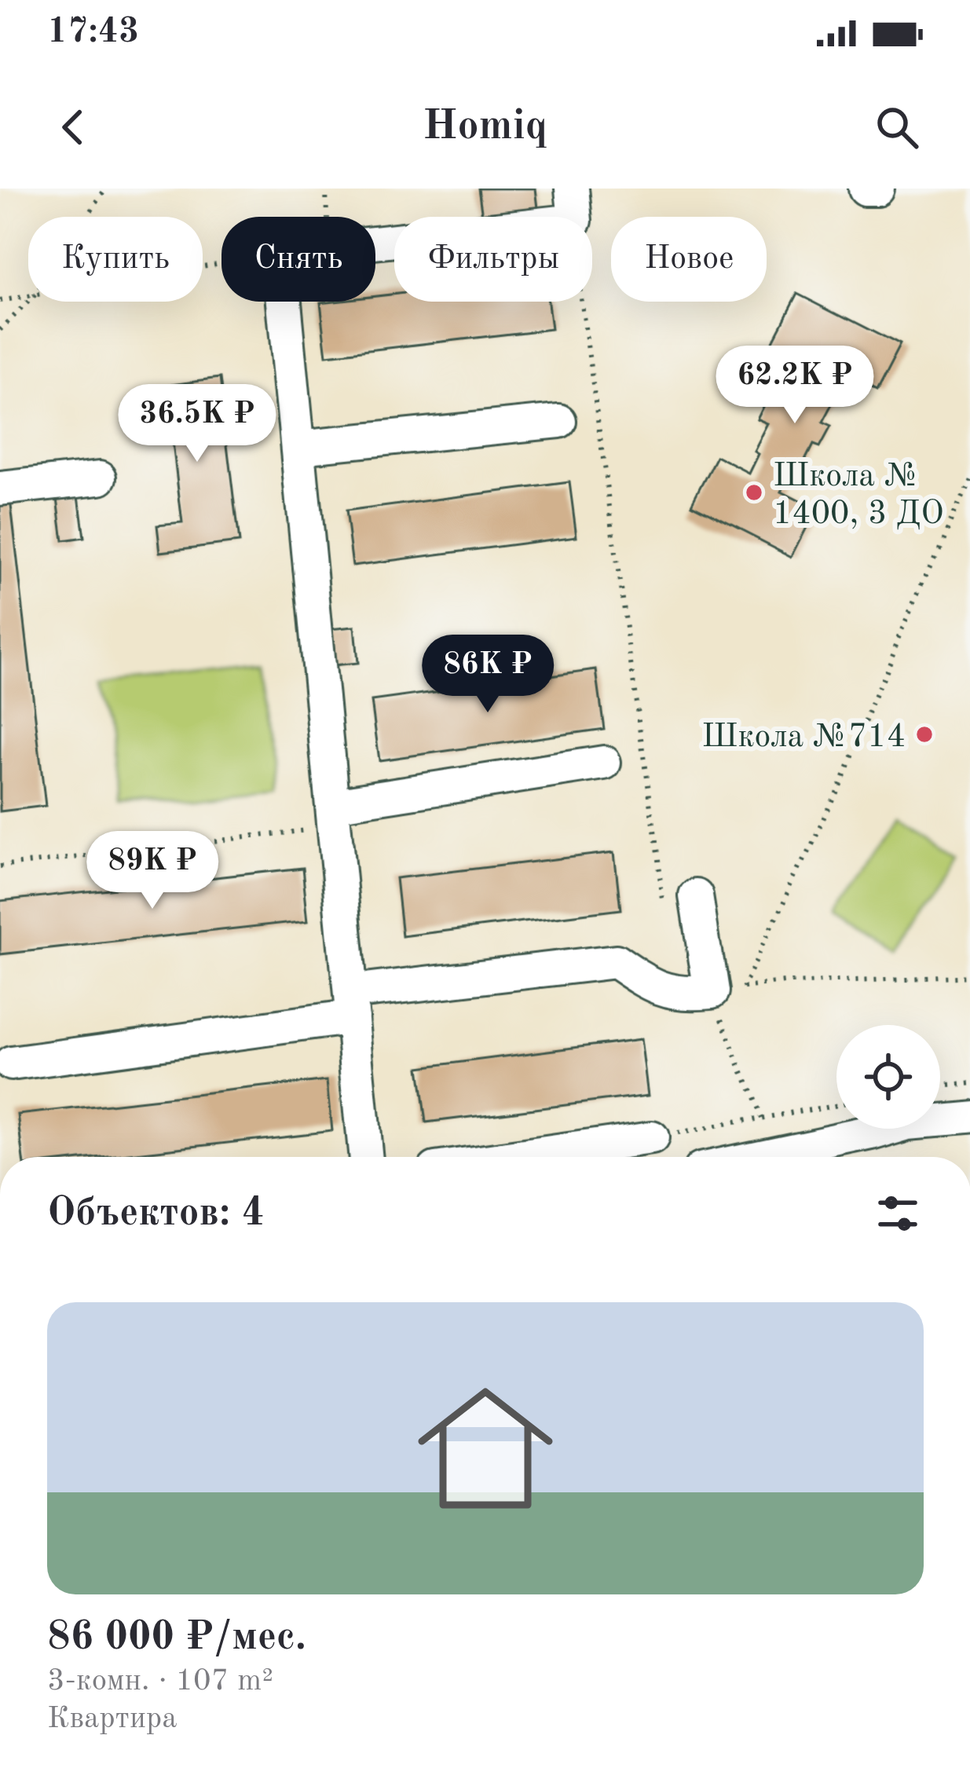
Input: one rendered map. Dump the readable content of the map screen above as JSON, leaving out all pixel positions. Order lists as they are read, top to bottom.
{
  "places": ["Школа № 1400, 3 ДО", "Школа №714"],
  "page": {
    "status": "17:43",
    "header": "Homiq",
    "chip": [
      "Купить",
      "Снять",
      "Фильтры",
      "Новое"
    ],
    "price": [
      "62.2K ₽",
      "36.5K ₽",
      "86K ₽",
      "89K ₽"
    ],
    "heading": "Объектов: 4",
    "list": [
      {
        "name": "86 000 ₽/мес.",
        "note": "3-комн. · 107 m² · Квартира"
      }
    ]
  }
}
